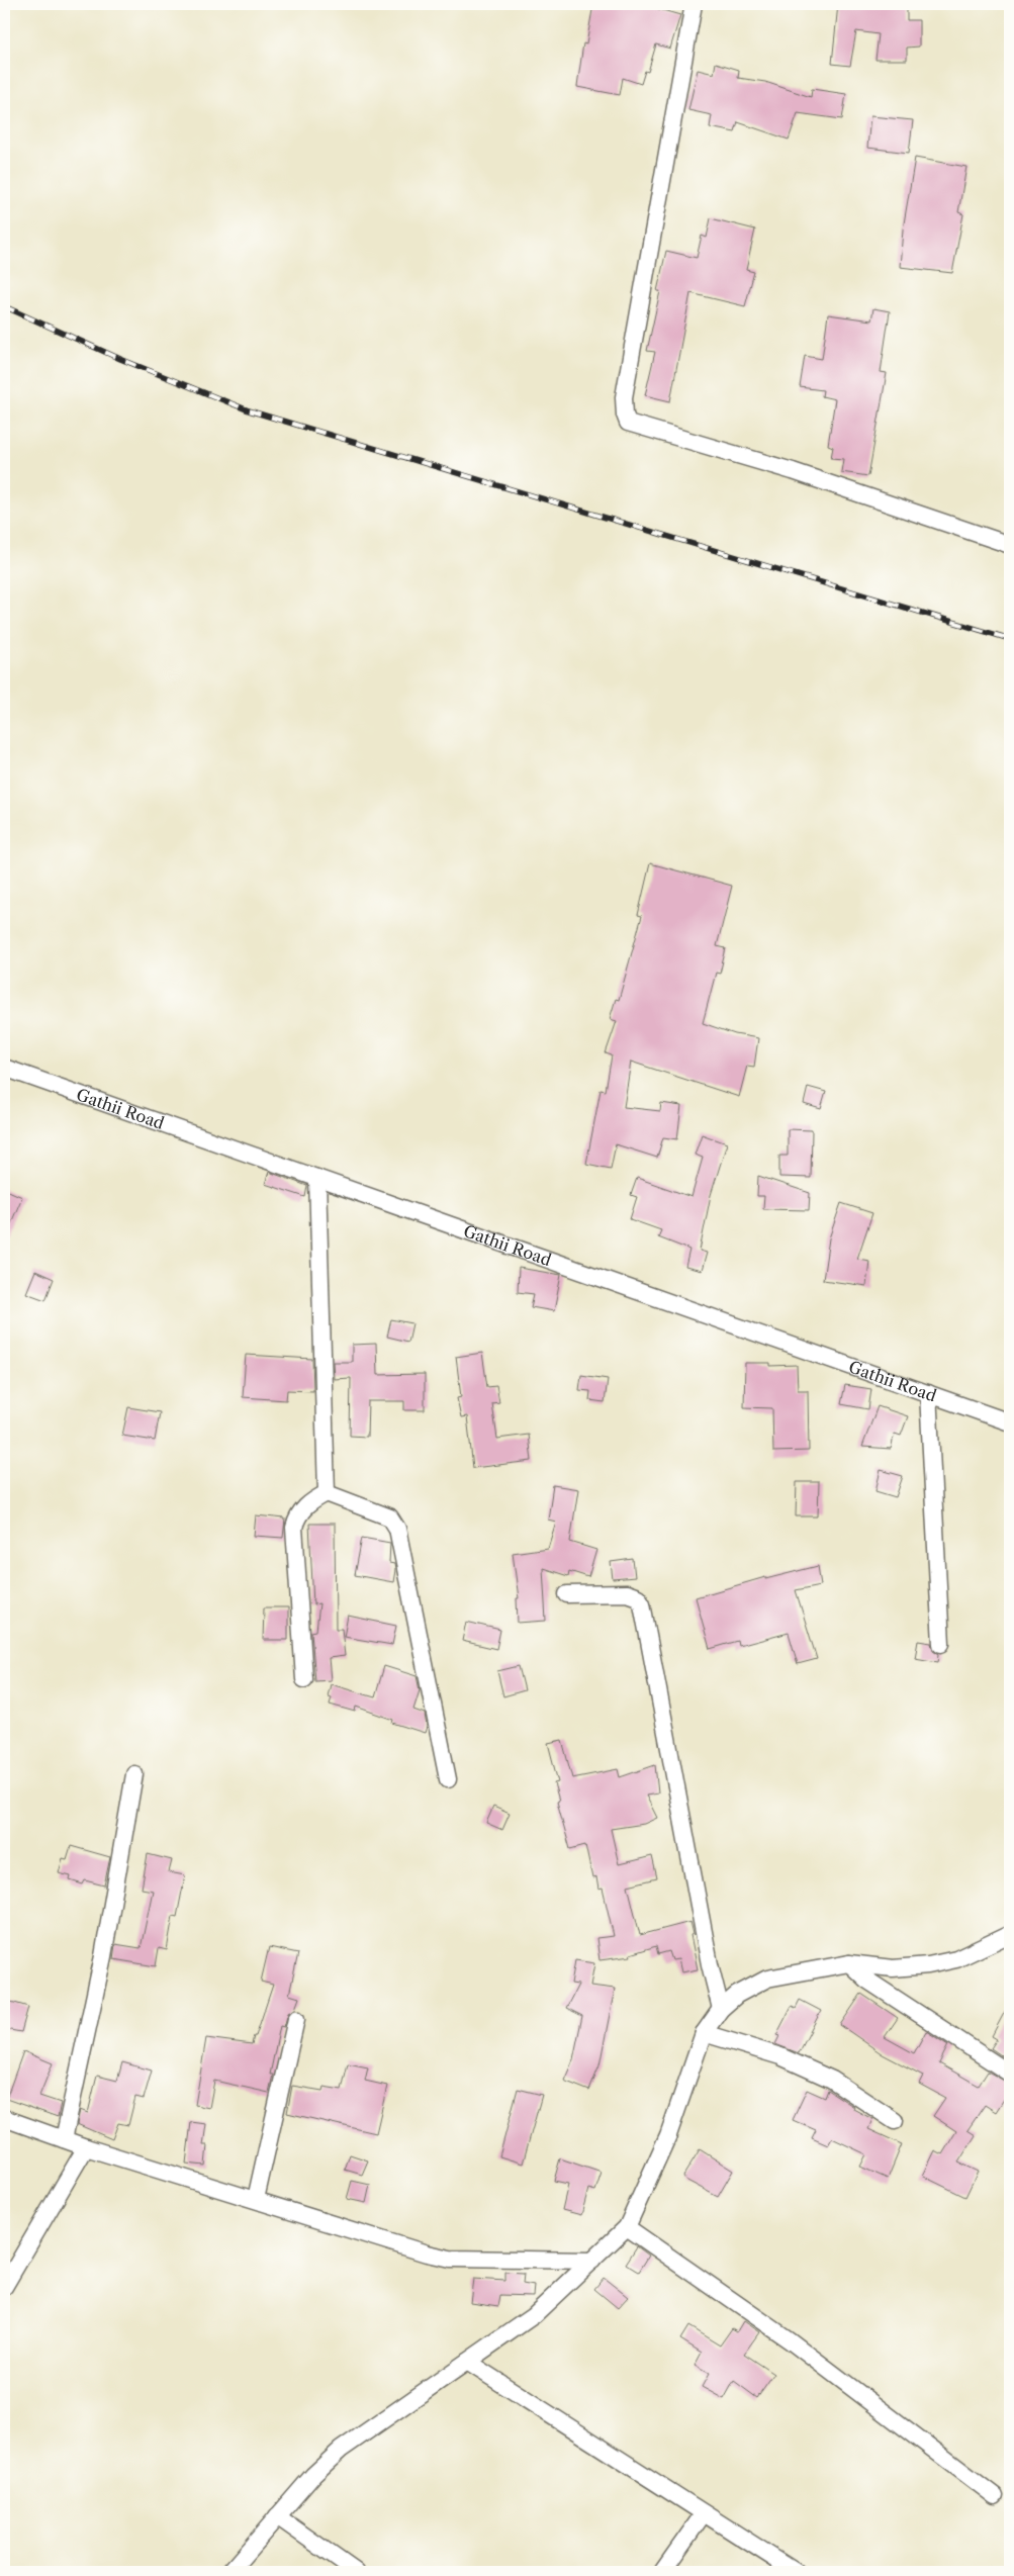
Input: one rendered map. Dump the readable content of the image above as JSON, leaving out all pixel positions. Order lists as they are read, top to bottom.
{
  "streets": {
    "street": ["Gathii Road"]
  }
}
